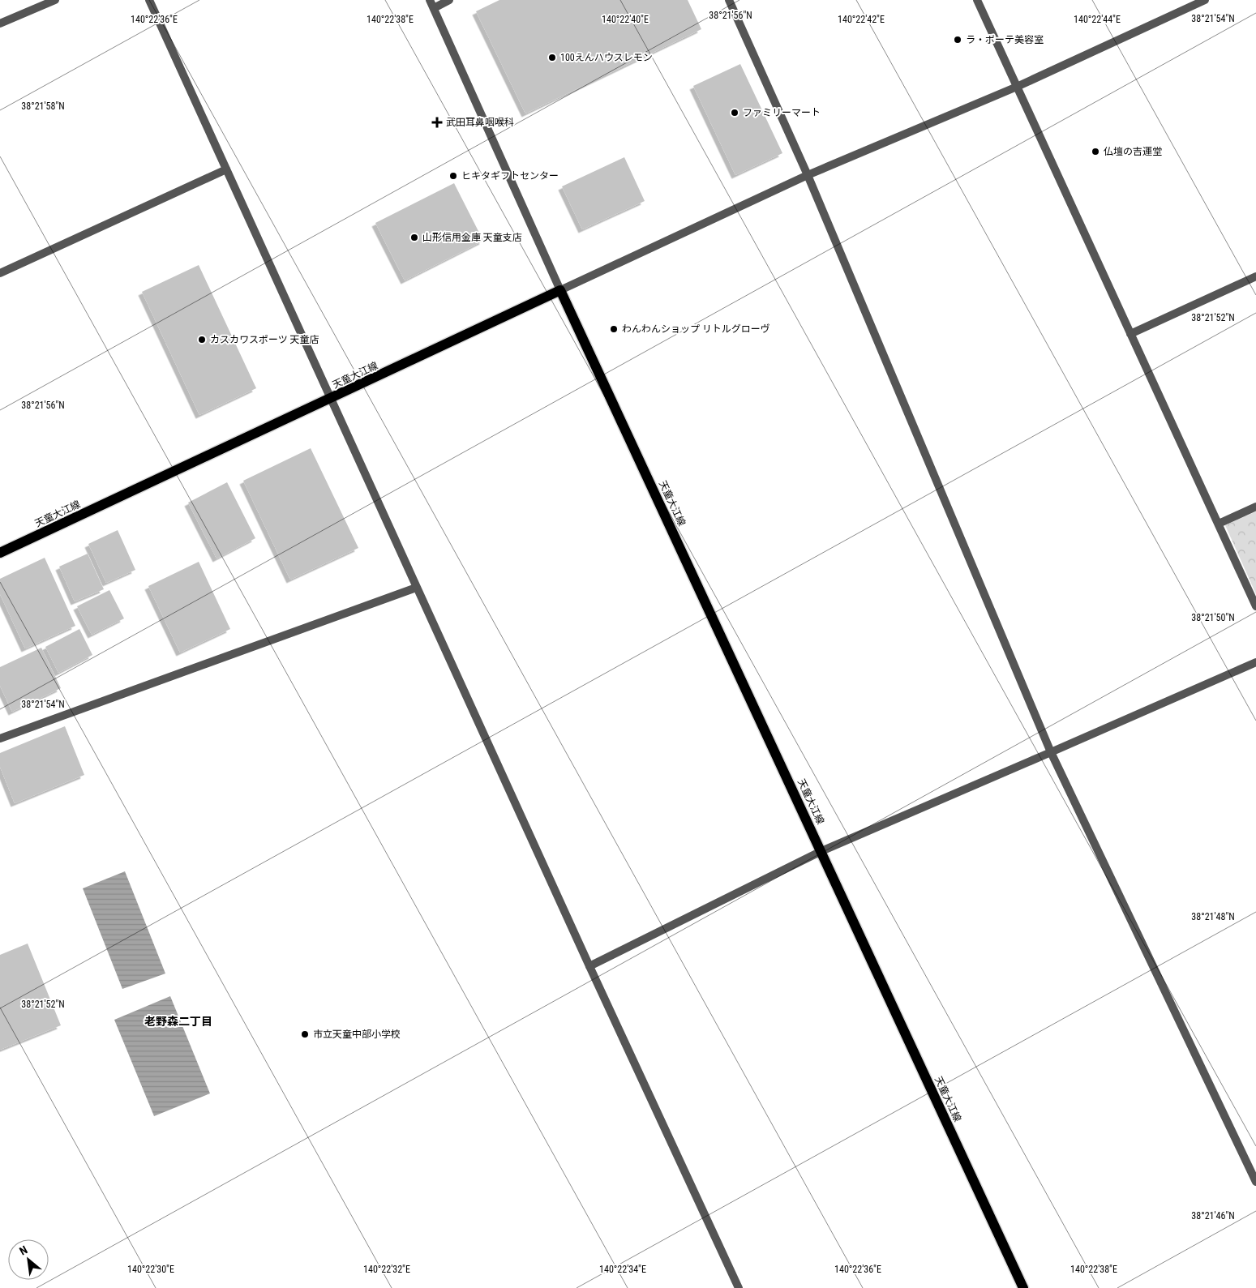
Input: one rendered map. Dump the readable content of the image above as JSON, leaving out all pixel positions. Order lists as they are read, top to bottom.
{
  "streets": {
    "main road": ["天童大江線"]
  },
  "districts": ["老野森二丁目"],
  "places": {
    "other": [
      "ラ・ボーテ美容室",
      "100えんハウスレモン",
      "ファミリーマート",
      "仏壇の吉運堂",
      "ヒキタギフトセンター",
      "山形信用金庫 天童支店",
      "わんわんショップ リトルグローヴ",
      "カスカワスポーツ 天童店",
      "市立天童中部小学校"
    ],
    "health": ["武田耳鼻咽喉科"]
  },
  "north": "top left",
  "coordinates": [
    "38°21'56\"N",
    "38°21'54\"N",
    "140°22'36\"E",
    "140°22'38\"E",
    "140°22'40\"E",
    "140°22'42\"E",
    "140°22'44\"E",
    "38°21'58\"N",
    "38°21'52\"N",
    "38°21'50\"N",
    "38°21'48\"N",
    "38°21'46\"N",
    "140°22'30\"E",
    "140°22'32\"E",
    "140°22'34\"E"
  ]
}
